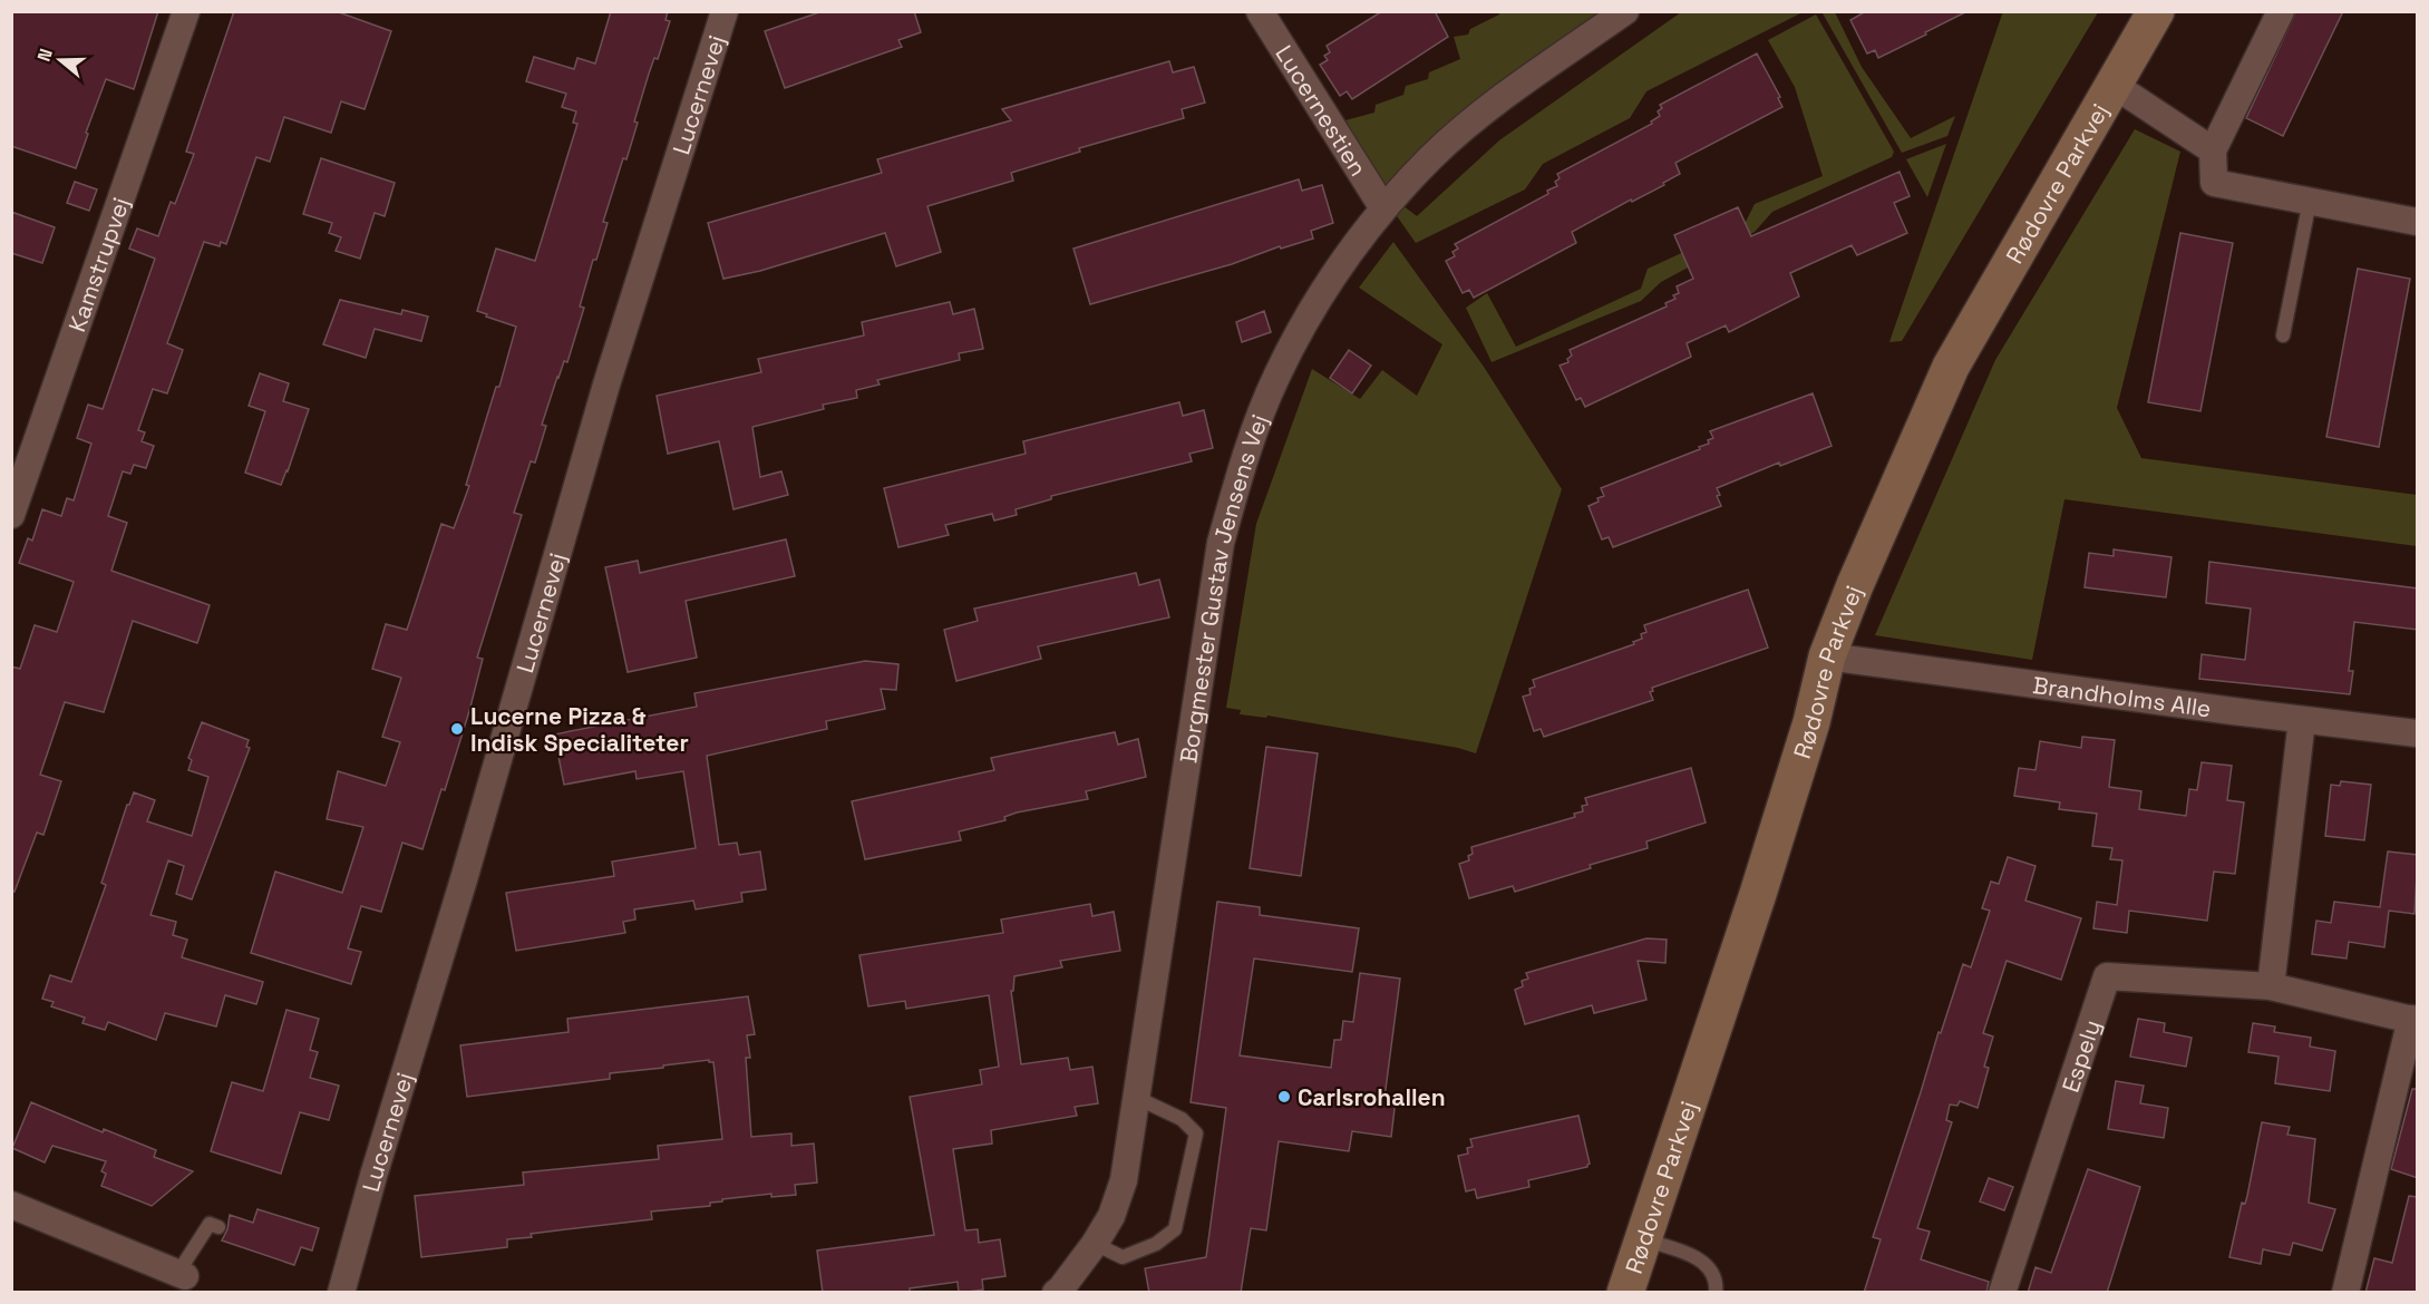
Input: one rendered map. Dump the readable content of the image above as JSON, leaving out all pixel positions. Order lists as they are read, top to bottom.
{
  "streets": {
    "street": [
      "Lucernevej",
      "Lucernestien",
      "Rødovre Parkvej",
      "Kamstrupvej",
      "Borgmester Gustav Jensens Vej",
      "Brandholms Alle",
      "Espely"
    ]
  },
  "crossings": [
    ["Lucernestien", "Borgmester Gustav Jensens Vej"],
    ["Rødovre Parkvej", "Brandholms Alle"]
  ],
  "places": ["Lucerne Pizza & Indisk Specialiteter", "Carlsrohallen"],
  "north": "left"
}
